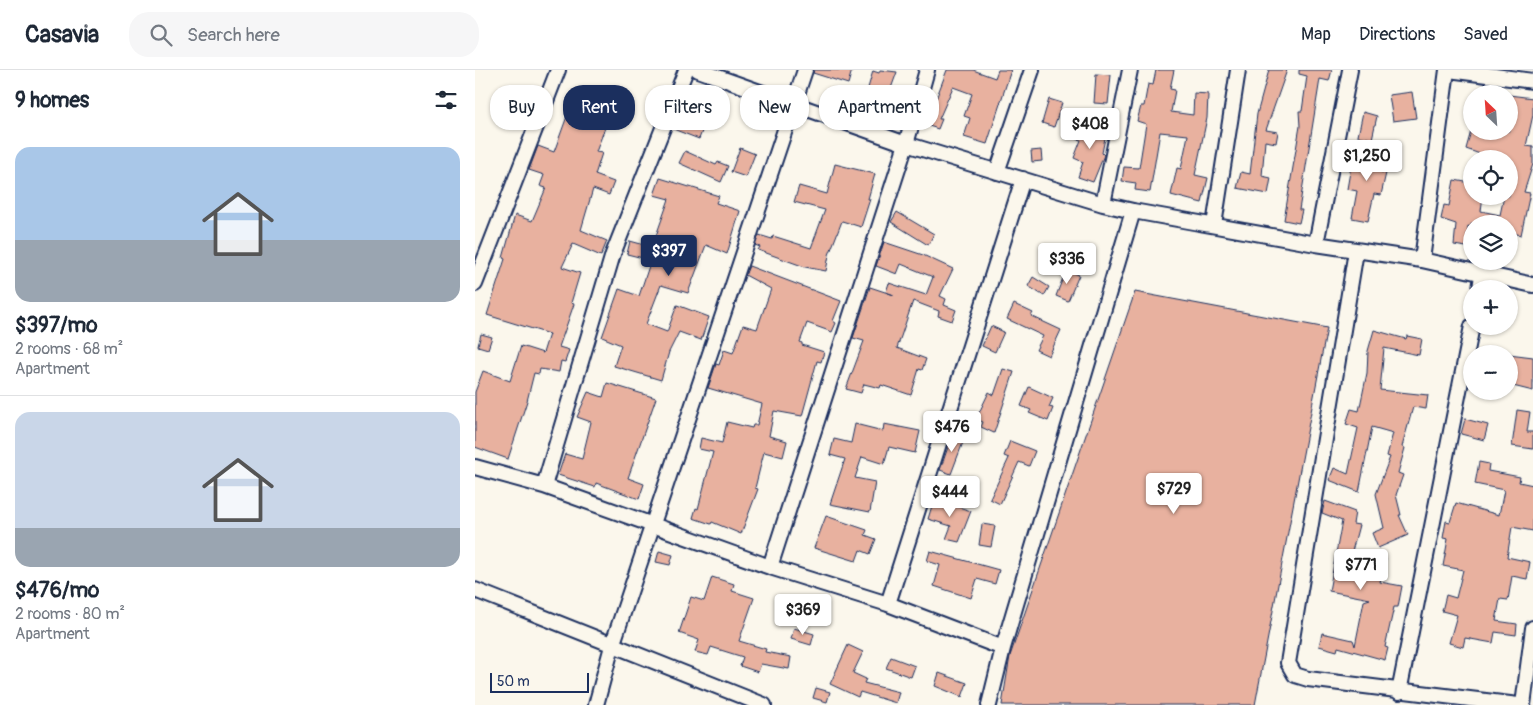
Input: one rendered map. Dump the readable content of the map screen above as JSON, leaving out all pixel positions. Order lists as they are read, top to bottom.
{
  "scale_bar": "50 m",
  "north": "top left",
  "page": {
    "header": "Casavia",
    "search": "Search here",
    "nav": ["Map", "Directions", "Saved"],
    "heading": "9 homes",
    "map_buttons": ["+", "−"],
    "chip": [
      "Buy",
      "Rent",
      "Filters",
      "New",
      "Apartment"
    ],
    "price": [
      "$408",
      "$1,250",
      "$397",
      "$336",
      "$476",
      "$729",
      "$444",
      "$771",
      "$369"
    ],
    "list": [
      {
        "name": "$397/mo",
        "note": "2 rooms · 68 m² · Apartment"
      },
      {
        "name": "$476/mo",
        "note": "2 rooms · 80 m² · Apartment"
      }
    ],
    "scale": "50 m"
  }
}
